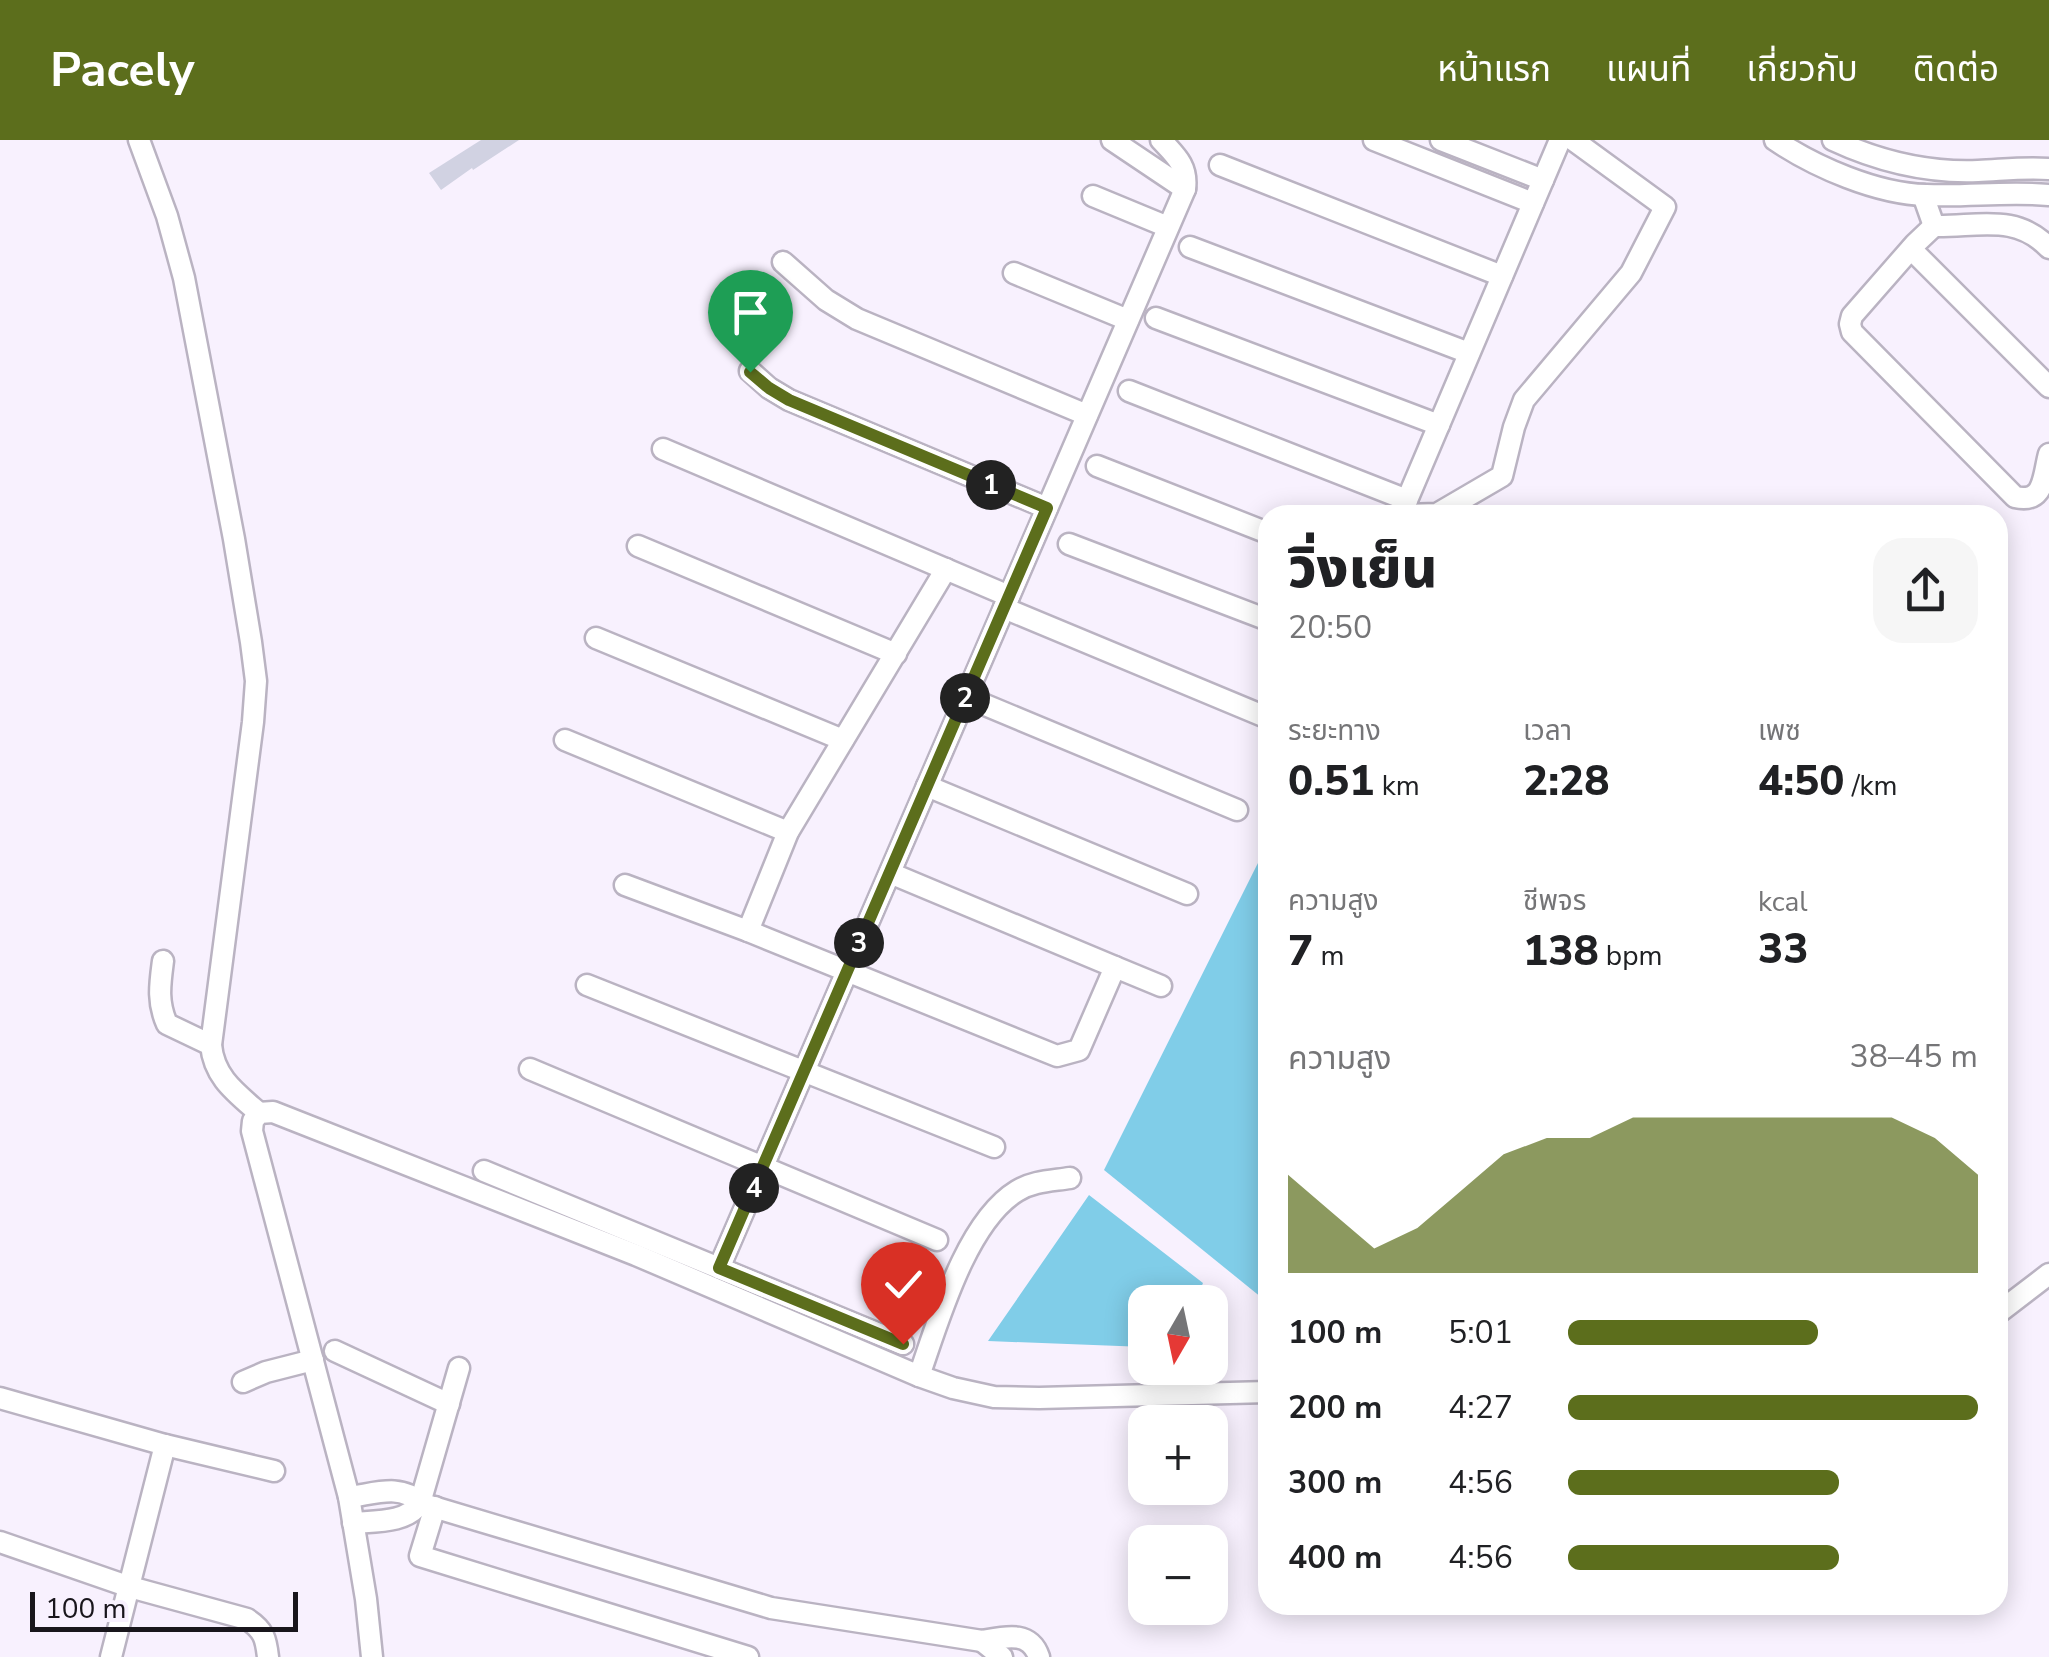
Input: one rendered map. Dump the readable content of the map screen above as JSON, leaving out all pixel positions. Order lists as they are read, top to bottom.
{
  "scale_bar": "100 m",
  "north": "bottom",
  "page": {
    "header": "Pacely",
    "nav": [
      "หน้าแรก",
      "แผนที่",
      "เกี่ยวกับ",
      "ติดต่อ"
    ],
    "pins": [
      "1",
      "2",
      "3",
      "4"
    ],
    "heading": ["วิ่งเย็น", "20:50"],
    "stats": [
      ["ระยะทาง", "0.51 km"],
      ["เวลา", "2:28"],
      ["เพซ", "4:50 /km"],
      ["ความสูง", "7 m"],
      ["ชีพจร", "138 bpm"],
      ["kcal", "33"]
    ],
    "chart": ["ความสูง", "38–45 m"],
    "map_buttons": ["+", "−"],
    "list": [
      {
        "name": "100 m",
        "note": "5:01"
      },
      {
        "name": "200 m",
        "note": "4:27"
      },
      {
        "name": "300 m",
        "note": "4:56"
      },
      {
        "name": "400 m",
        "note": "4:56"
      }
    ],
    "scale": "100 m"
  }
}
